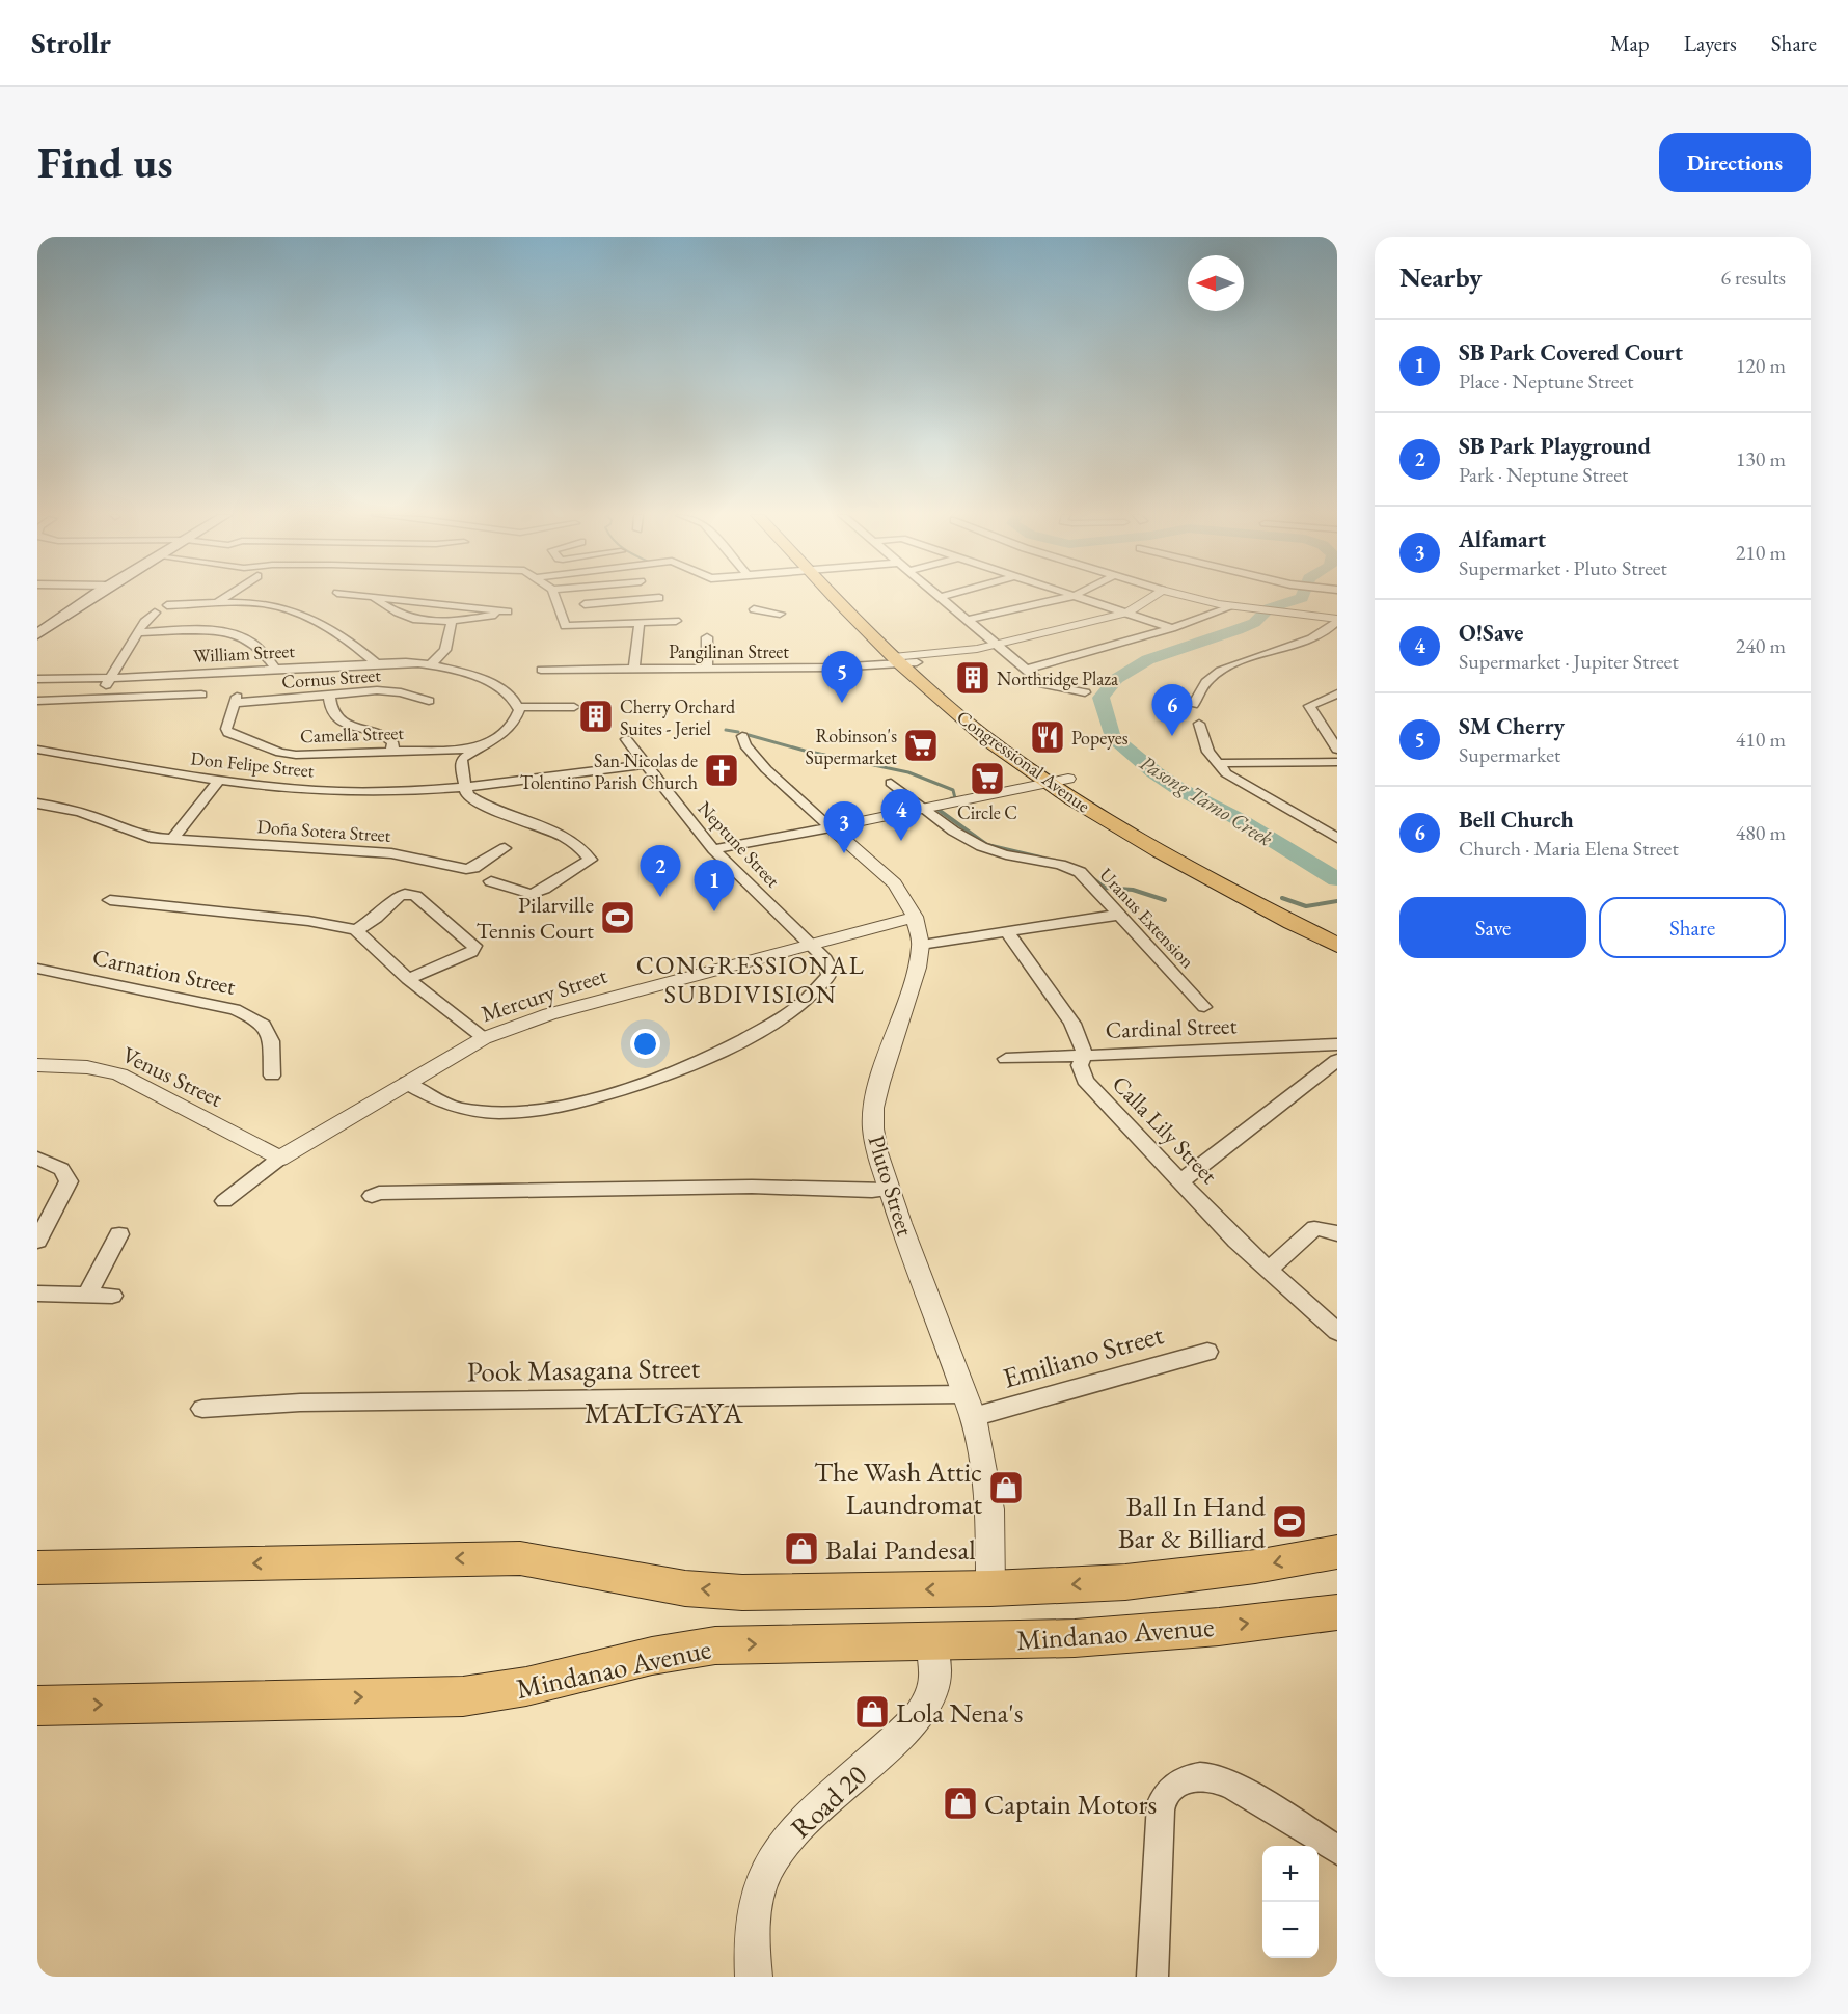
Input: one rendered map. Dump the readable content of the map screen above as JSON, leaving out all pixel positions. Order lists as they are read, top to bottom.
{
  "streets": {
    "main road": ["Congressional Avenue", "Mindanao Avenue"],
    "street": [
      "Pangilinan Street",
      "William Street",
      "Cornus Street",
      "Camella Street",
      "Don Felipe Street",
      "Doña Sotera Street",
      "Neptune Street",
      "Uranus Extension",
      "Carnation Street",
      "Mercury Street",
      "Cardinal Street",
      "Venus Street",
      "Calla Lily Street",
      "Pluto Street",
      "Emiliano Street",
      "Pook Masagana Street",
      "Road 20"
    ]
  },
  "crossings": [
    ["Pangilinan Street", "Congressional Avenue"],
    ["Cornus Street", "Camella Street"],
    ["Don Felipe Street", "Neptune Street"],
    ["Neptune Street", "Mercury Street"],
    ["Mercury Street", "Venus Street"],
    ["Mercury Street", "Pluto Street"],
    ["Cardinal Street", "Calla Lily Street"],
    ["Pluto Street", "Emiliano Street"],
    ["Pluto Street", "Pook Masagana Street"],
    ["Pluto Street", "Mindanao Avenue"],
    ["Emiliano Street", "Pook Masagana Street"],
    ["Mindanao Avenue", "Road 20"]
  ],
  "districts": ["CONGRESSIONAL SUBDIVISION", "MALIGAYA"],
  "water": ["Pasong Tamo Creek"],
  "places": {
    "building": ["Northridge Plaza", "Cherry Orchard Suites - Jeriel"],
    "restaurant": ["Popeyes"],
    "supermarket": ["Robinson's Supermarket", "Circle C"],
    "church": ["San Nicolas de Tolentino Parish Church"],
    "sports": ["Pilarville Tennis Court", "Ball In Hand Bar & Billiard"],
    "shop": [
      "The Wash Attic Laundromat",
      "Balai Pandesal",
      "Lola Nena's",
      "Captain Motors"
    ]
  },
  "north": "left",
  "page": {
    "header": "Strollr",
    "nav": ["Map", "Layers", "Share"],
    "buttons": [
      "Directions",
      ["Save", "Share"]
    ],
    "title": "Find us",
    "heading": ["Nearby", "6 results"],
    "list": [
      {
        "mark": "1",
        "name": "SB Park Covered Court",
        "note": "Place · Neptune Street",
        "value": "120 m"
      },
      {
        "mark": "2",
        "name": "SB Park Playground",
        "note": "Park · Neptune Street",
        "value": "130 m"
      },
      {
        "mark": "3",
        "name": "Alfamart",
        "note": "Supermarket · Pluto Street",
        "value": "210 m"
      },
      {
        "mark": "4",
        "name": "O!Save",
        "note": "Supermarket · Jupiter Street",
        "value": "240 m"
      },
      {
        "mark": "5",
        "name": "SM Cherry",
        "note": "Supermarket",
        "value": "410 m"
      },
      {
        "mark": "6",
        "name": "Bell Church",
        "note": "Church · Maria Elena Street",
        "value": "480 m"
      }
    ],
    "pins": [
      "5",
      "6",
      "4",
      "3",
      "2",
      "1"
    ],
    "map_buttons": ["+", "−"]
  }
}
